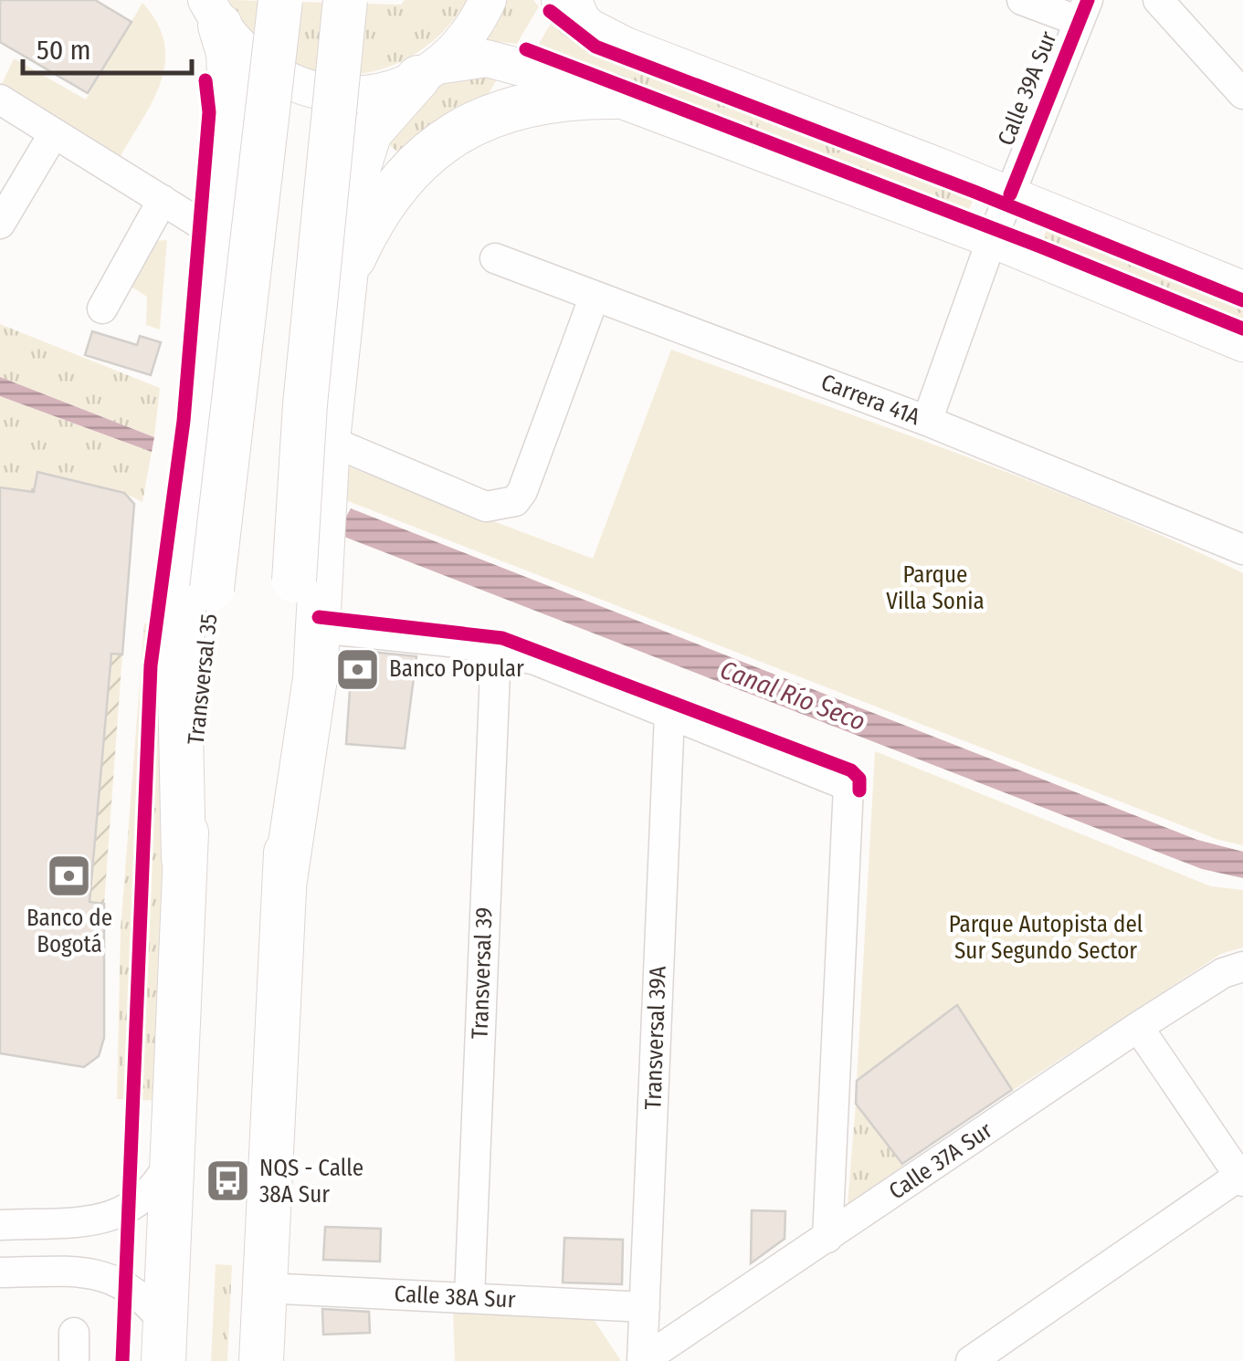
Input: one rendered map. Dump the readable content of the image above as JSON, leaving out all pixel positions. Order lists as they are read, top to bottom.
{
  "streets": {
    "highway": ["Transversal 35"],
    "street": [
      "Calle 39A Sur",
      "Carrera 41A",
      "Transversal 39",
      "Transversal 39A",
      "Calle 37A Sur",
      "Calle 38A Sur"
    ]
  },
  "crossings": [
    ["Calle 39A Sur", "Carrera 41A"],
    ["Transversal 39", "Calle 38A Sur"],
    ["Transversal 39A", "Calle 37A Sur"],
    ["Transversal 39A", "Calle 38A Sur"]
  ],
  "water": ["Canal Río Seco"],
  "parks": ["Parque Villa Sonia", "Parque Autopista del Sur Segundo Sector"],
  "places": {
    "bank": ["Banco Popular", "Banco de Bogotá"],
    "bus stop": ["NQS - Calle 38A Sur"]
  },
  "scale_bar": "50 m"
}
